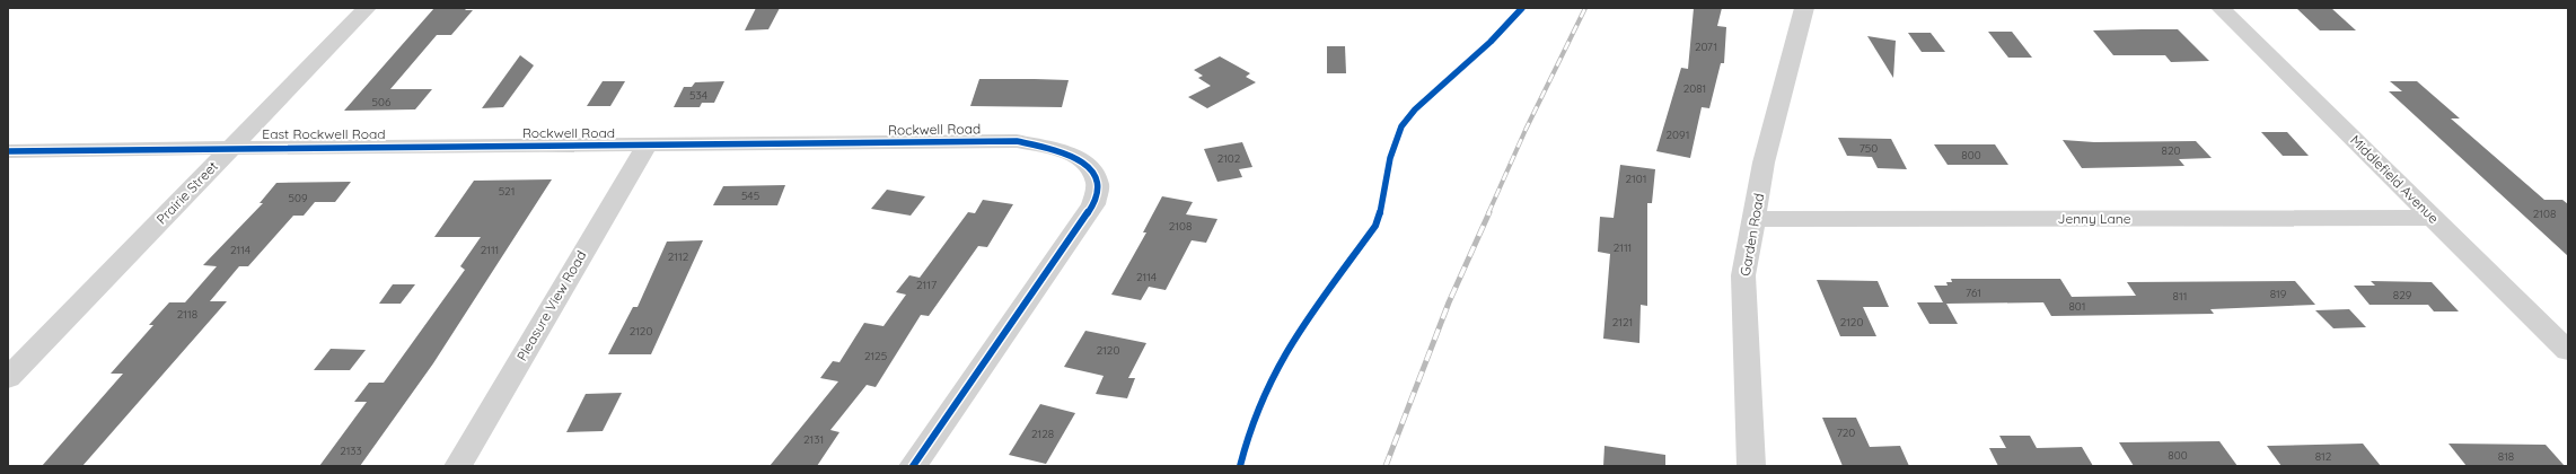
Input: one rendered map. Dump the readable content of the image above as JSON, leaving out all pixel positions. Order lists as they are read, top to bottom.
{
  "streets": {
    "street": [
      "Rockwell Road",
      "East Rockwell Road",
      "Middlefield Avenue",
      "Prairie Street",
      "Jenny Lane",
      "Garden Road",
      "Pleasure View Road"
    ]
  },
  "crossings": [
    ["Rockwell Road", "East Rockwell Road"],
    ["Rockwell Road", "Pleasure View Road"],
    ["East Rockwell Road", "Prairie Street"],
    ["Middlefield Avenue", "Jenny Lane"],
    ["Jenny Lane", "Garden Road"]
  ],
  "house_numbers": [
    "2071",
    "2081",
    "534",
    "506",
    "2091",
    "750",
    "820",
    "800",
    "2102",
    "2101",
    "521",
    "545",
    "509",
    "2108",
    "2108",
    "2111",
    "2114",
    "2111",
    "2112",
    "2114",
    "2117",
    "761",
    "819",
    "829",
    "811",
    "801",
    "2118",
    "2121",
    "2120",
    "2120",
    "2120",
    "2125",
    "720",
    "2128",
    "2131",
    "2133",
    "800",
    "812",
    "818"
  ]
}
